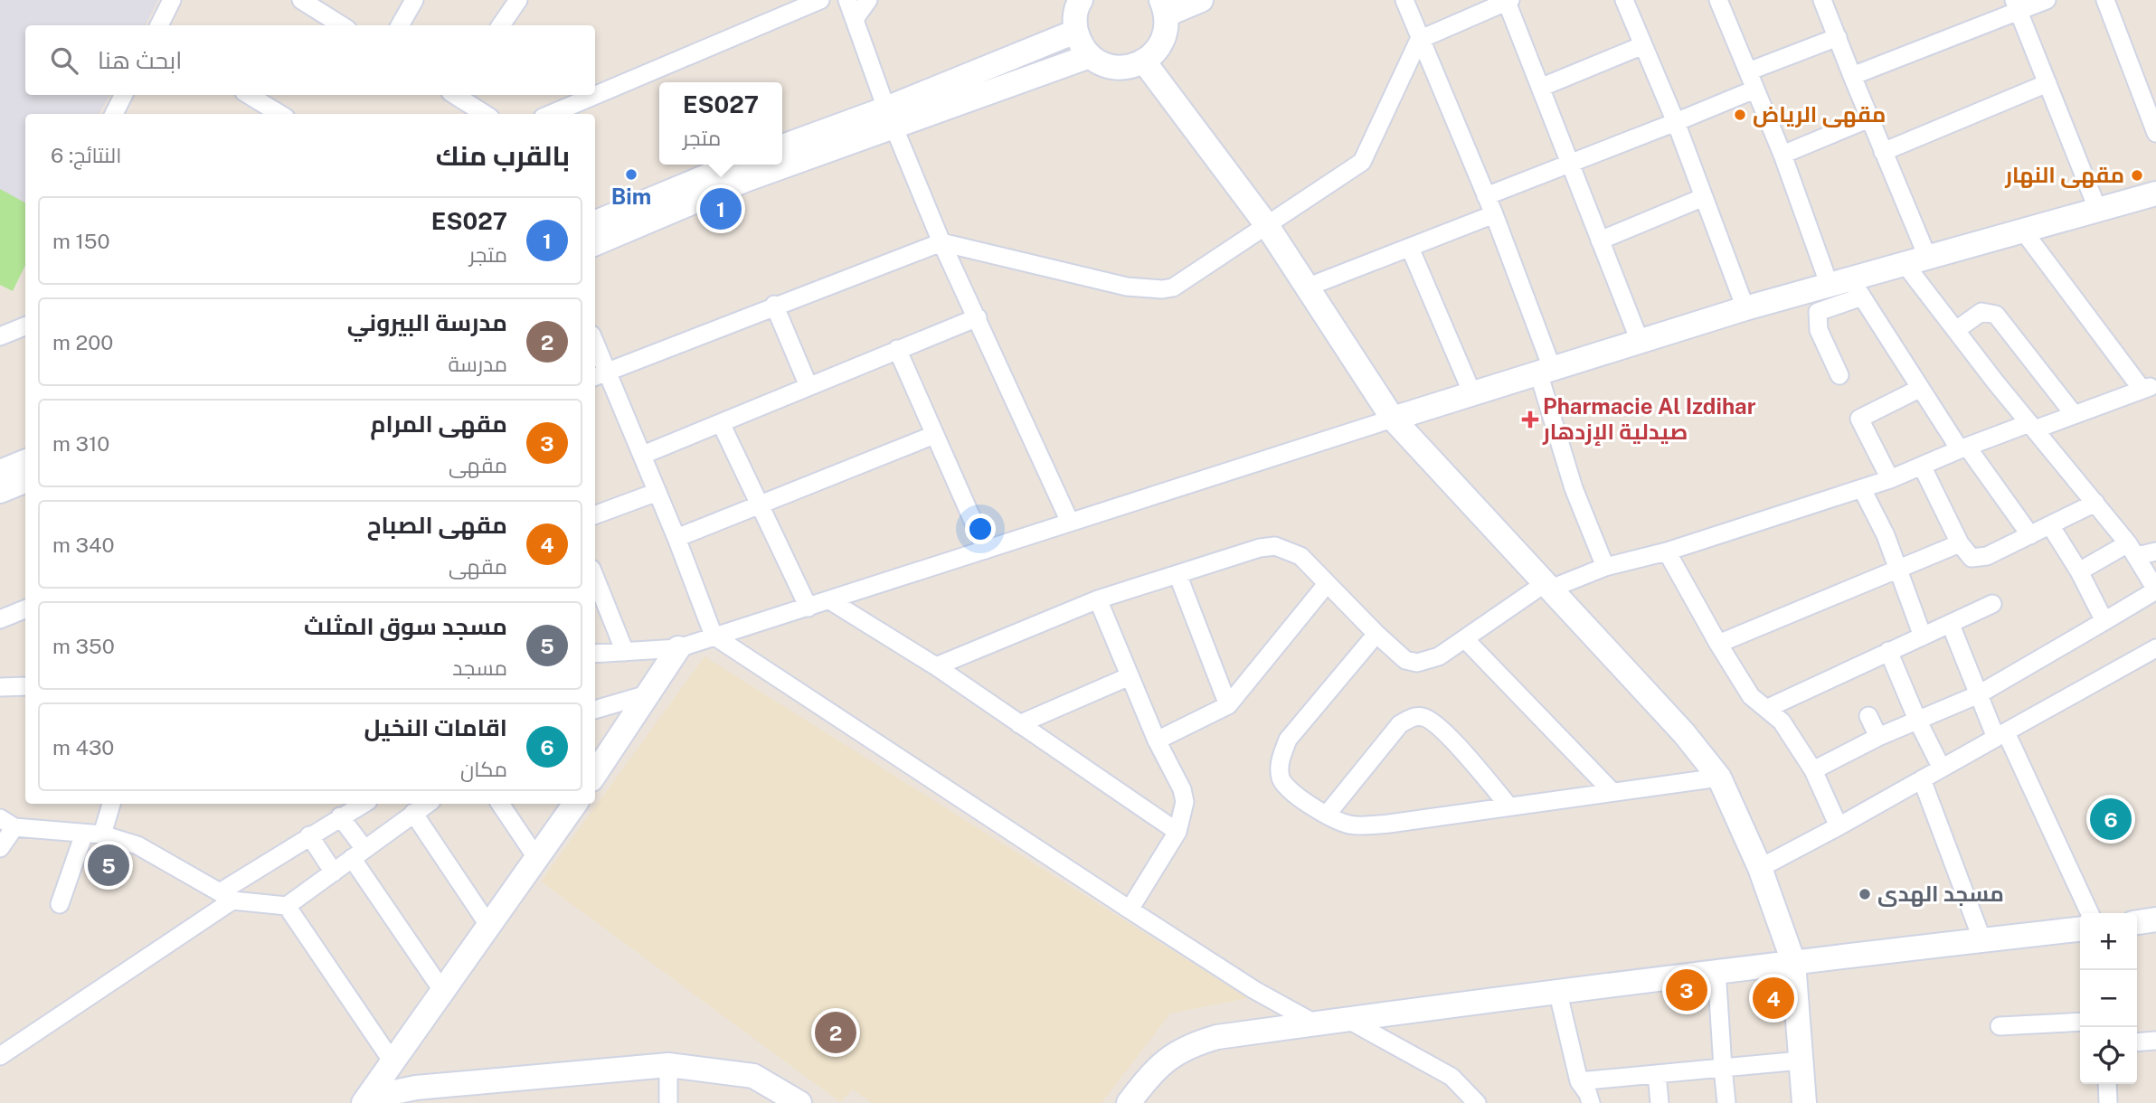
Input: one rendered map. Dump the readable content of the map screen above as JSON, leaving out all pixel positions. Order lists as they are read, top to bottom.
{
  "places": {
    "other": [
      "مقهى الرياض",
      "Bim",
      "مقهى النهار",
      "مسجد الهدى"
    ],
    "health": ["Pharmacie Al Izdihar صيدلية الإزدهار"]
  },
  "page": {
    "search": "ابحث هنا",
    "popup": ["ES027", "متجر"],
    "heading": ["بالقرب منك", "النتائج: 6"],
    "pins": [
      "1",
      "6",
      "5",
      "3",
      "4",
      "2"
    ],
    "list": [
      {
        "mark": "1",
        "name": "ES027",
        "note": "متجر",
        "value": "150 m"
      },
      {
        "mark": "2",
        "name": "مدرسة البيروني",
        "note": "مدرسة",
        "value": "200 m"
      },
      {
        "mark": "3",
        "name": "مقهى المرام",
        "note": "مقهى",
        "value": "310 m"
      },
      {
        "mark": "4",
        "name": "مقهى الصباح",
        "note": "مقهى",
        "value": "340 m"
      },
      {
        "mark": "5",
        "name": "مسجد سوق المثلث",
        "note": "مسجد",
        "value": "350 m"
      },
      {
        "mark": "6",
        "name": "اقامات النخيل",
        "note": "مكان",
        "value": "430 m"
      }
    ],
    "map_buttons": ["+", "−"]
  }
}
